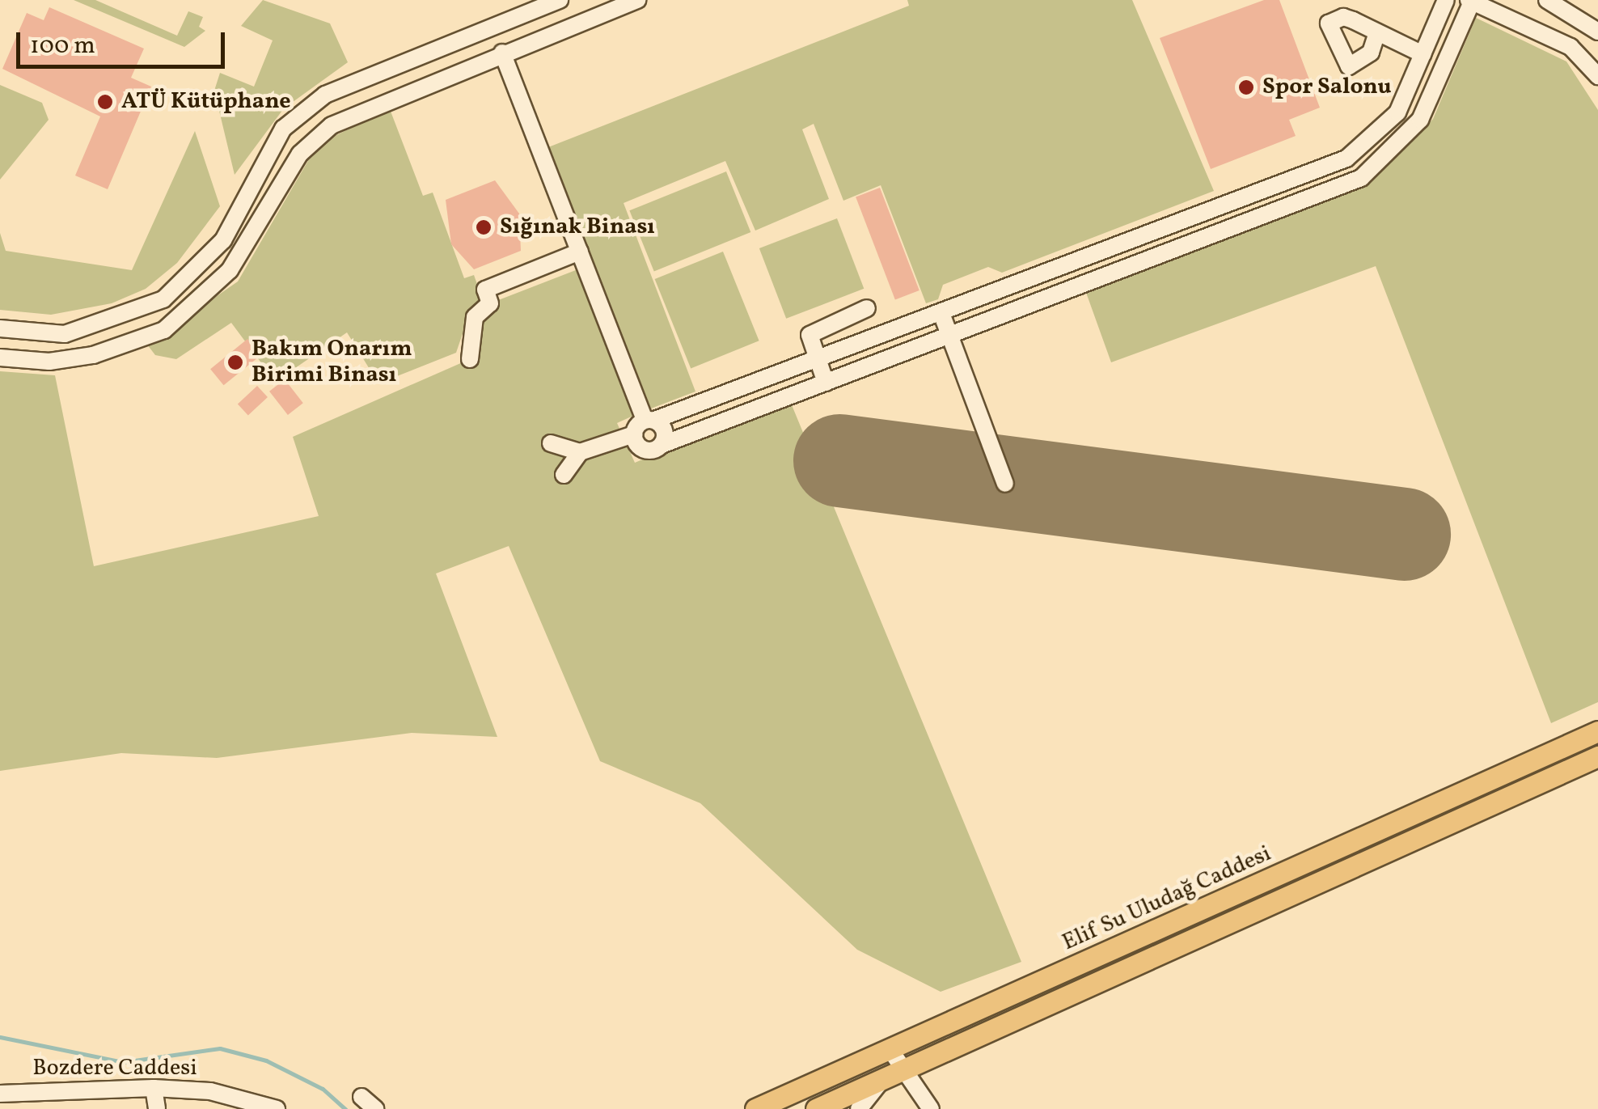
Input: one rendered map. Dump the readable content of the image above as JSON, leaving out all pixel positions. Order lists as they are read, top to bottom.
{
  "streets": {
    "main road": ["Elif Su Uludağ Caddesi"],
    "street": ["Bozdere Caddesi"]
  },
  "places": [
    "Spor Salonu",
    "ATÜ Kütüphane",
    "Sığınak Binası",
    "Bakım Onarım Birimi Binası"
  ],
  "scale_bar": "100 m"
}
